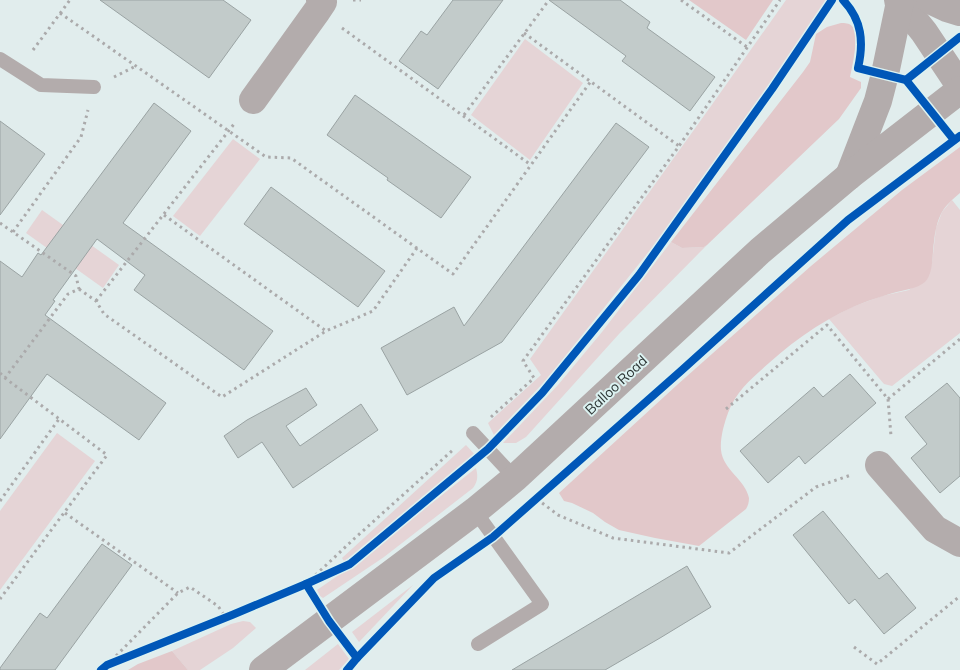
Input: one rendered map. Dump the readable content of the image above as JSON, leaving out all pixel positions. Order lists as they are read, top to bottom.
{
  "streets": {
    "street": ["Balloo Road"]
  }
}
